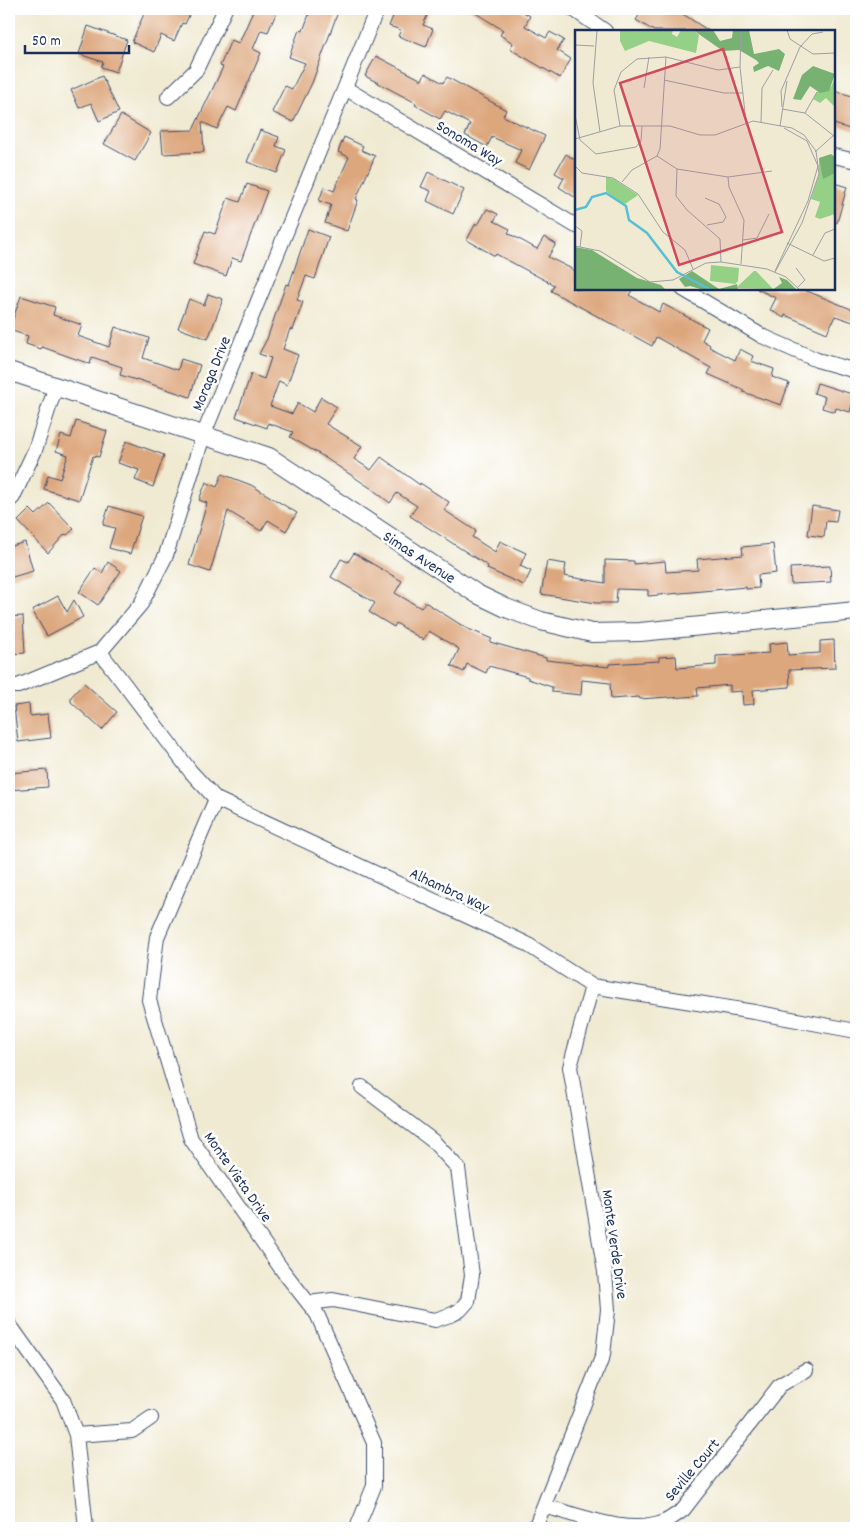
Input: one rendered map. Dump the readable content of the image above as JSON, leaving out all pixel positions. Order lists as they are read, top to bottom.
{
  "streets": {
    "street": [
      "Sonoma Way",
      "Moraga Drive",
      "Simas Avenue",
      "Alhambra Way",
      "Monte Vista Drive",
      "Monte Verde Drive",
      "Seville Court"
    ]
  },
  "crossings": [
    ["Sonoma Way", "Moraga Drive"],
    ["Moraga Drive", "Simas Avenue"],
    ["Moraga Drive", "Alhambra Way"],
    ["Alhambra Way", "Monte Vista Drive"],
    ["Alhambra Way", "Monte Verde Drive"],
    ["Monte Verde Drive", "Seville Court"]
  ],
  "scale_bar": "50 m"
}
